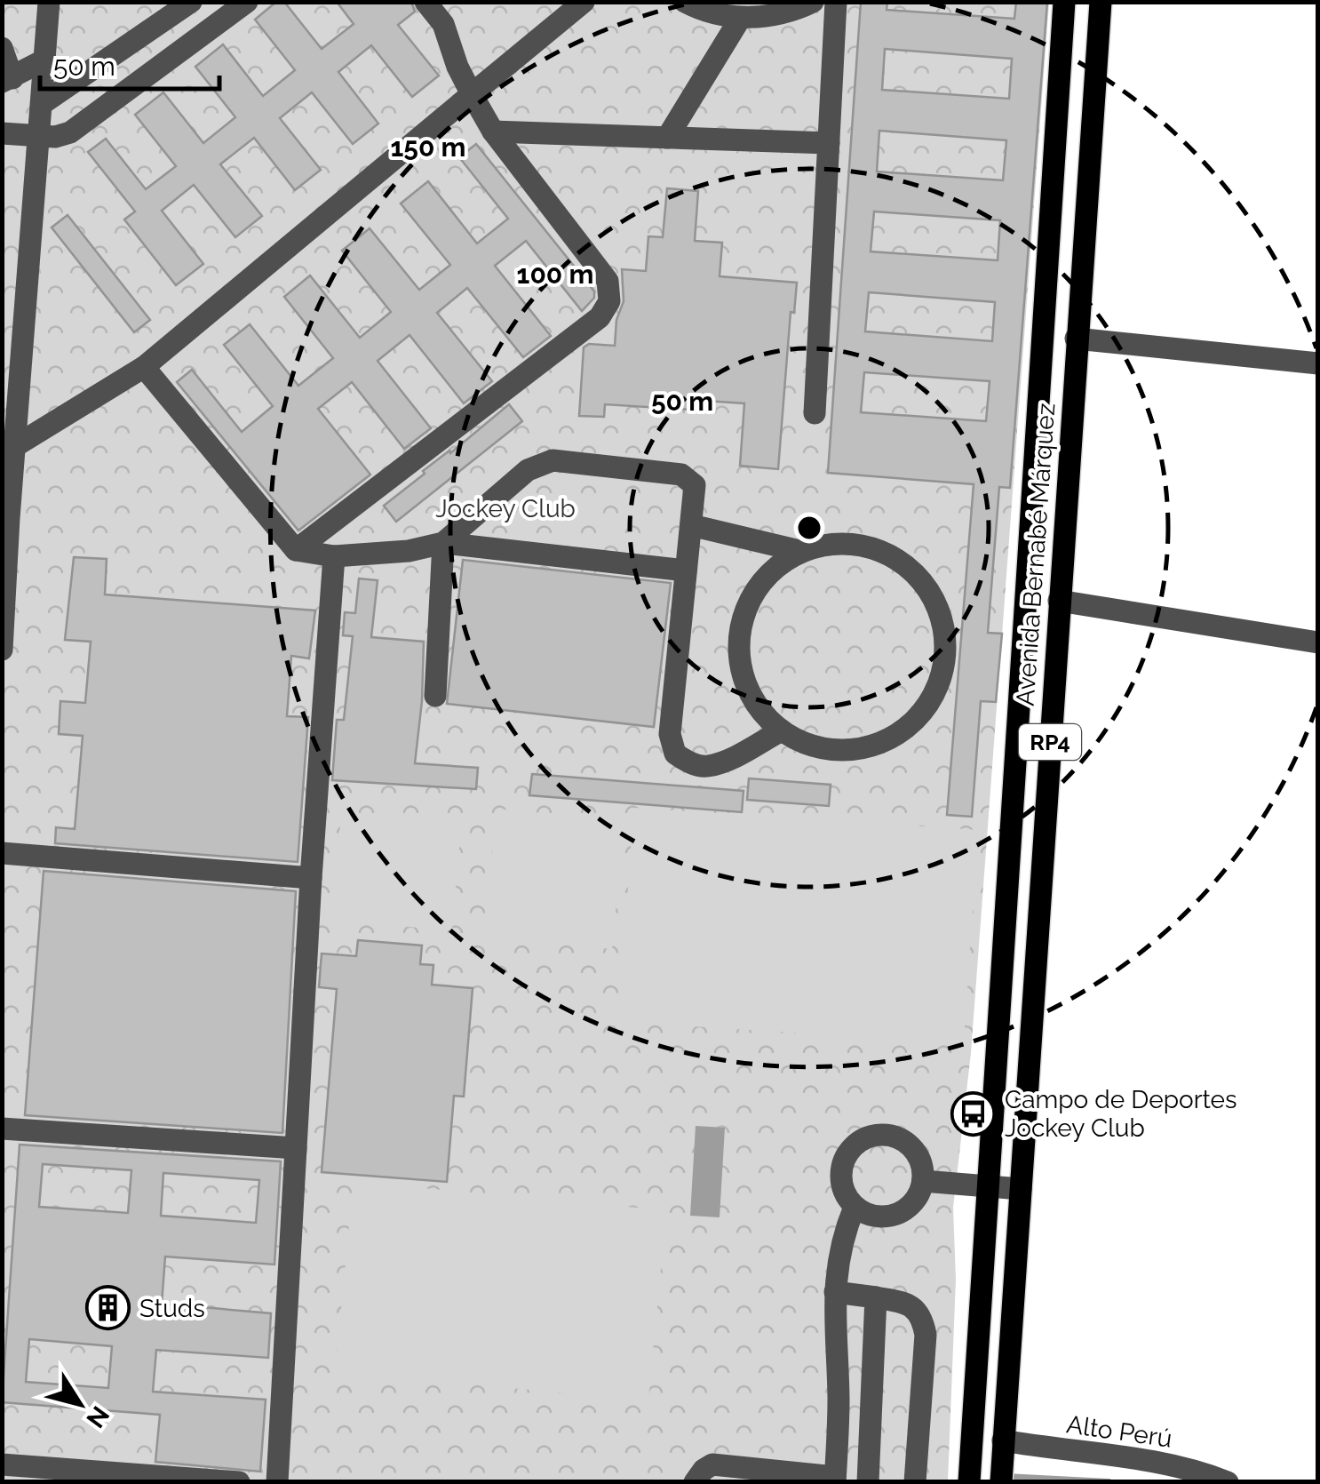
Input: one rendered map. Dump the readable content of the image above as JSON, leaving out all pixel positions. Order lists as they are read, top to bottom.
{
  "streets": {
    "main road": ["Avenida Bernabé Márquez", "RP4"],
    "street": ["Alto Perú"]
  },
  "crossings": [
    ["Avenida Bernabé Márquez", "Alto Perú"]
  ],
  "parks": ["Jockey Club"],
  "places": {
    "bus stop": ["Campo de Deportes Jockey Club"],
    "building": ["Studs"]
  },
  "scale_bar": "50 m",
  "north": "bottom right",
  "rings": ["150 m", "100 m", "50 m"]
}
